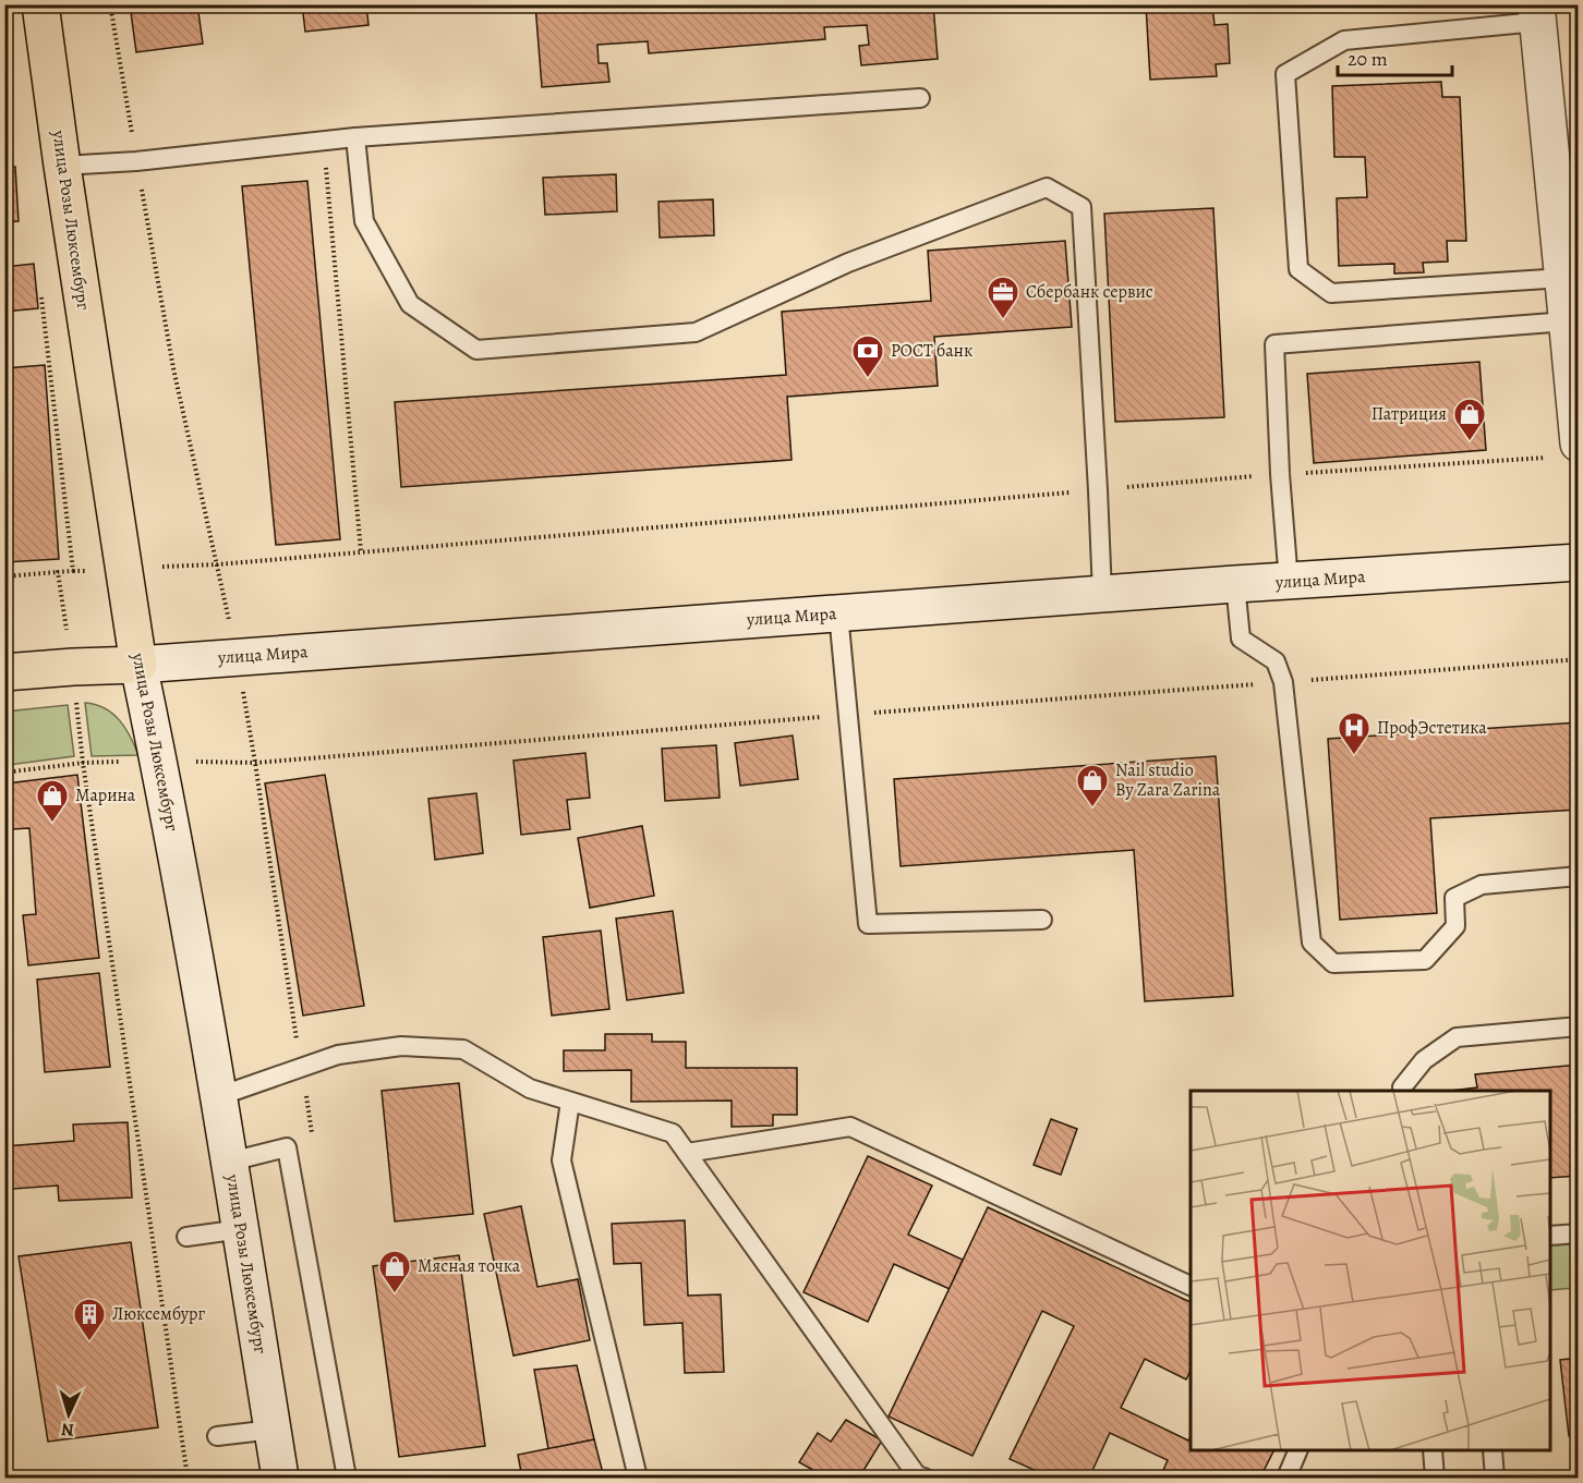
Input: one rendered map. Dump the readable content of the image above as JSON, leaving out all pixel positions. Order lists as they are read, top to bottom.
{
  "streets": {
    "main road": ["улица Розы Люксембург", "улица Мира"]
  },
  "crossings": [
    ["улица Розы Люксембург", "улица Мира"]
  ],
  "places": {
    "office": ["Сбербанк сервис"],
    "bank": ["РОСТ банк"],
    "shop": [
      "Патриция",
      "Nail studio By Zara Zarina",
      "Марина",
      "Мясная точка"
    ],
    "hospital": ["ПрофЭстетика"],
    "building": ["Люксембург"]
  },
  "scale_bar": "20 m",
  "north": "bottom"
}
